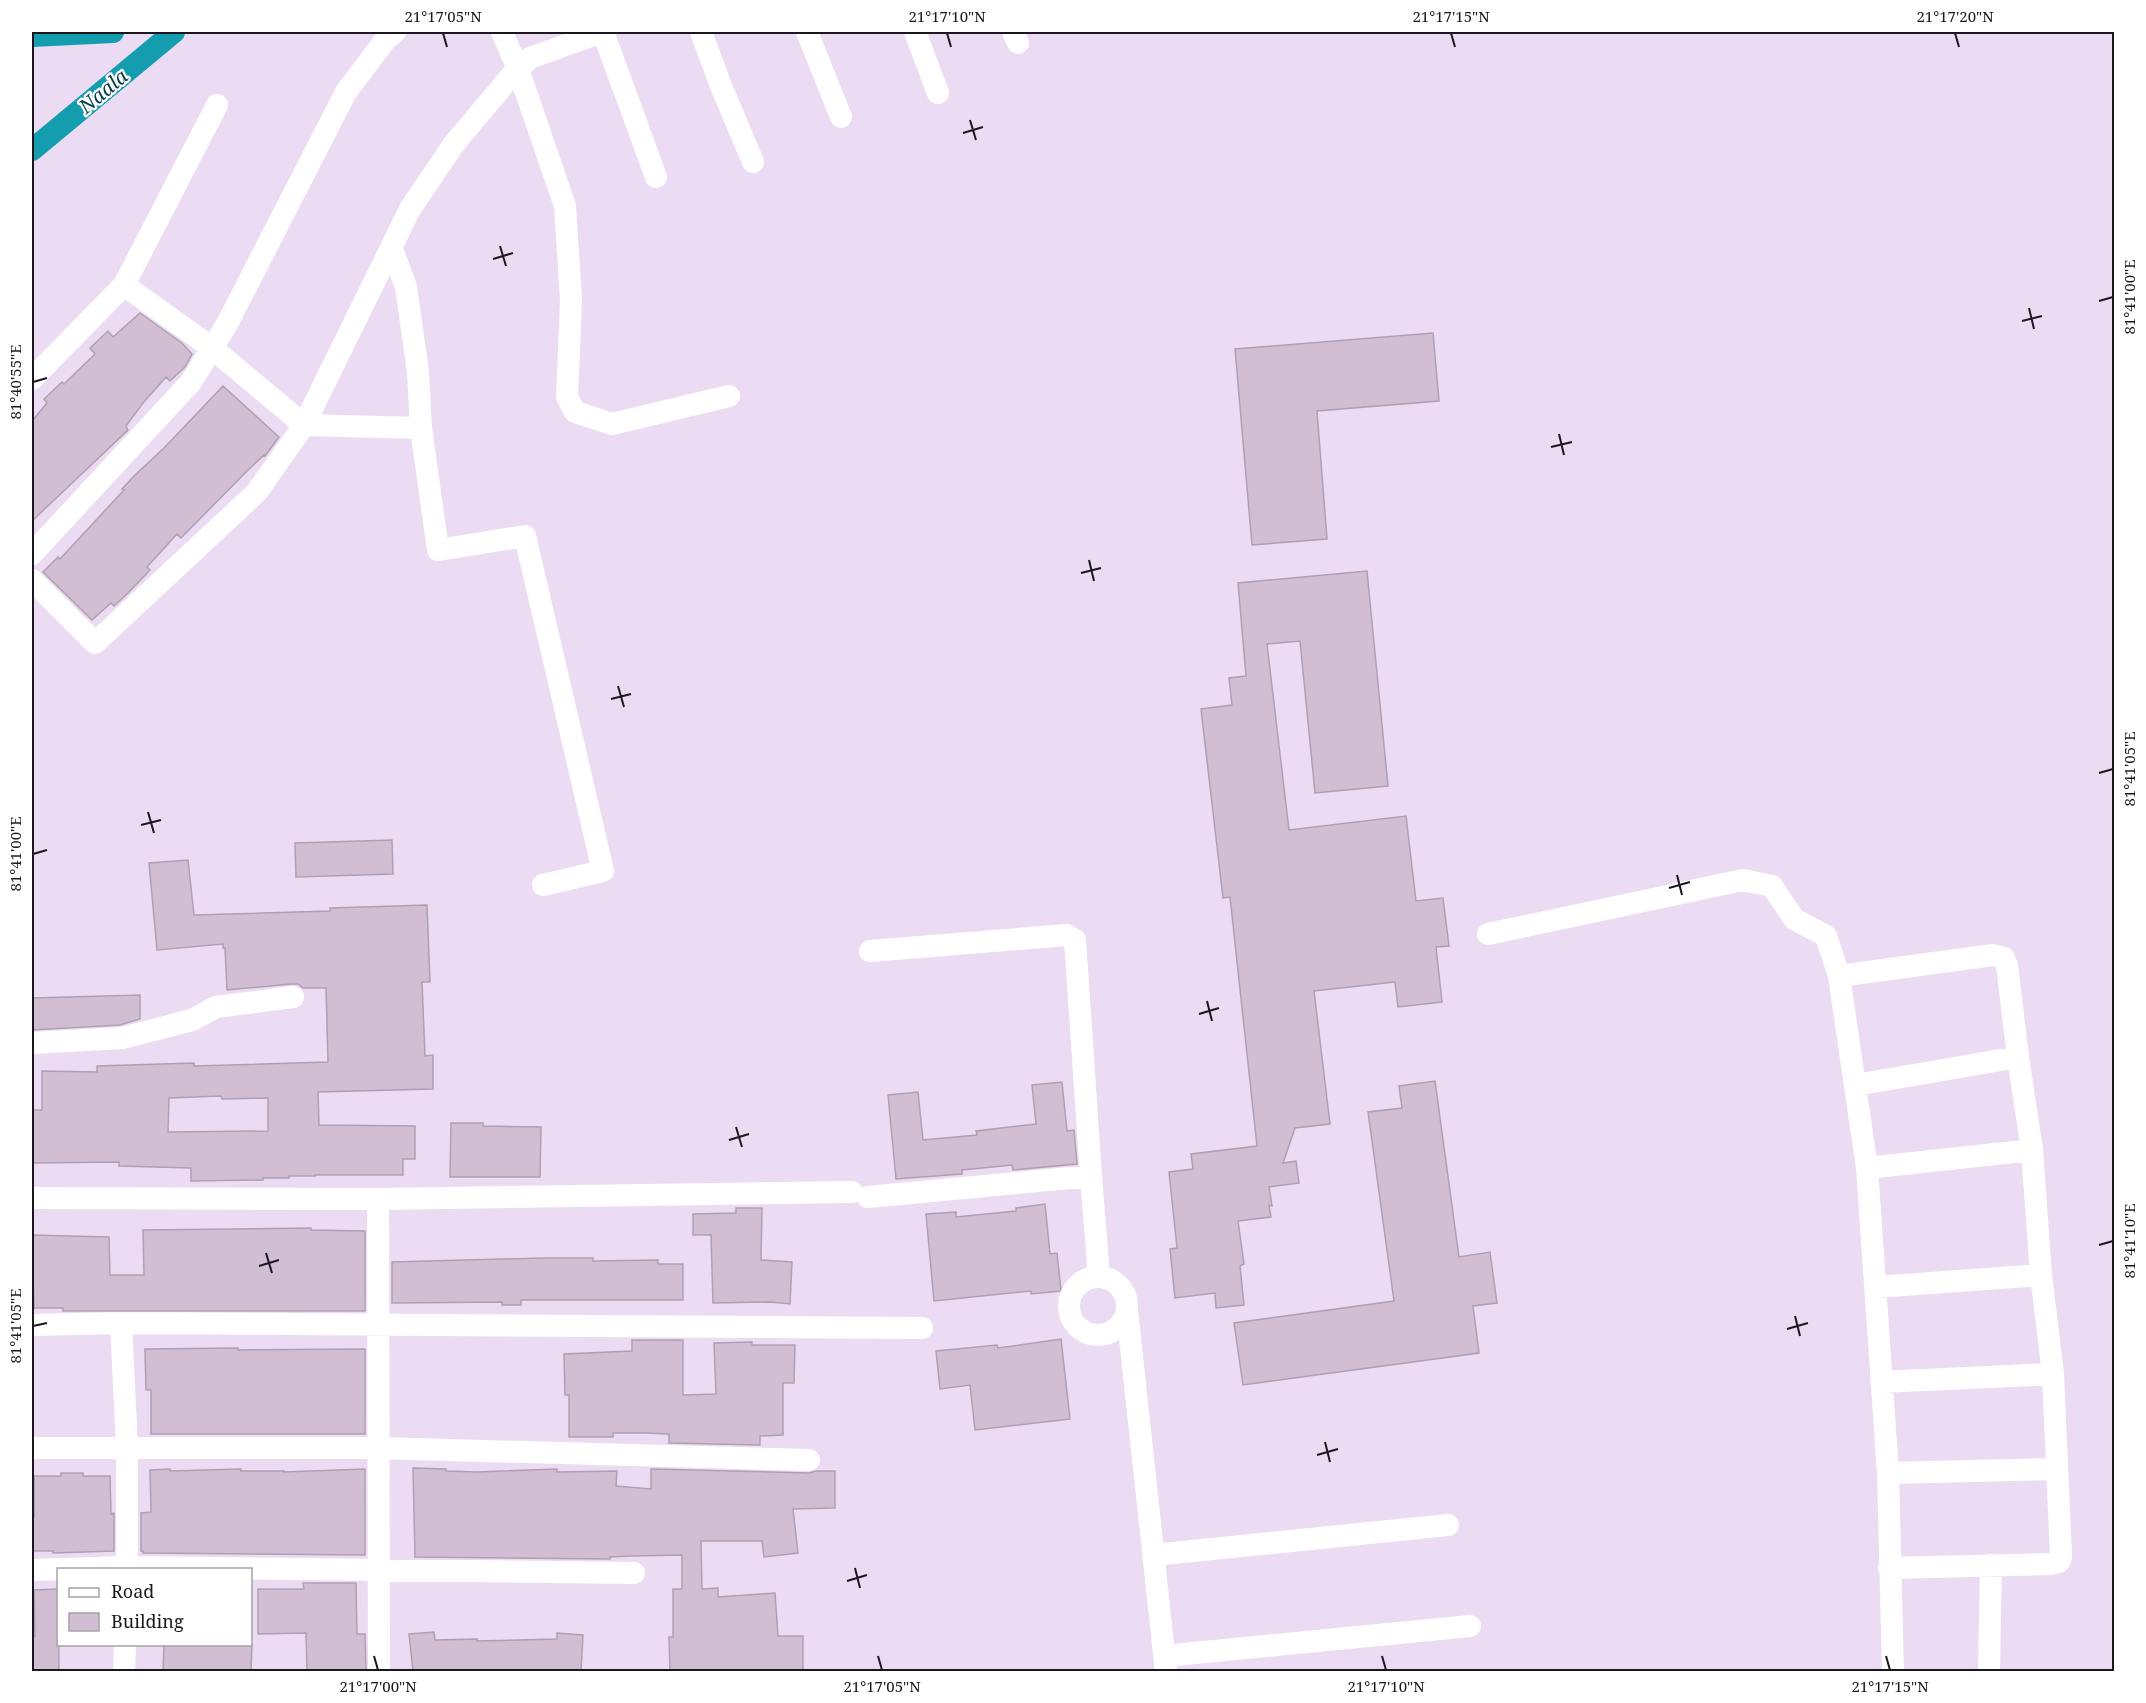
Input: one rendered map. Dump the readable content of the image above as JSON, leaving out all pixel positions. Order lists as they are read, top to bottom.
{
  "water": ["Naala"],
  "legend": ["Road", "Building"],
  "coordinates": [
    "21°17'05\"N",
    "21°17'10\"N",
    "21°17'15\"N",
    "21°17'20\"N",
    "81°41'00\"E",
    "81°40'55\"E",
    "81°41'05\"E",
    "81°41'10\"E",
    "21°17'00\"N"
  ]
}
